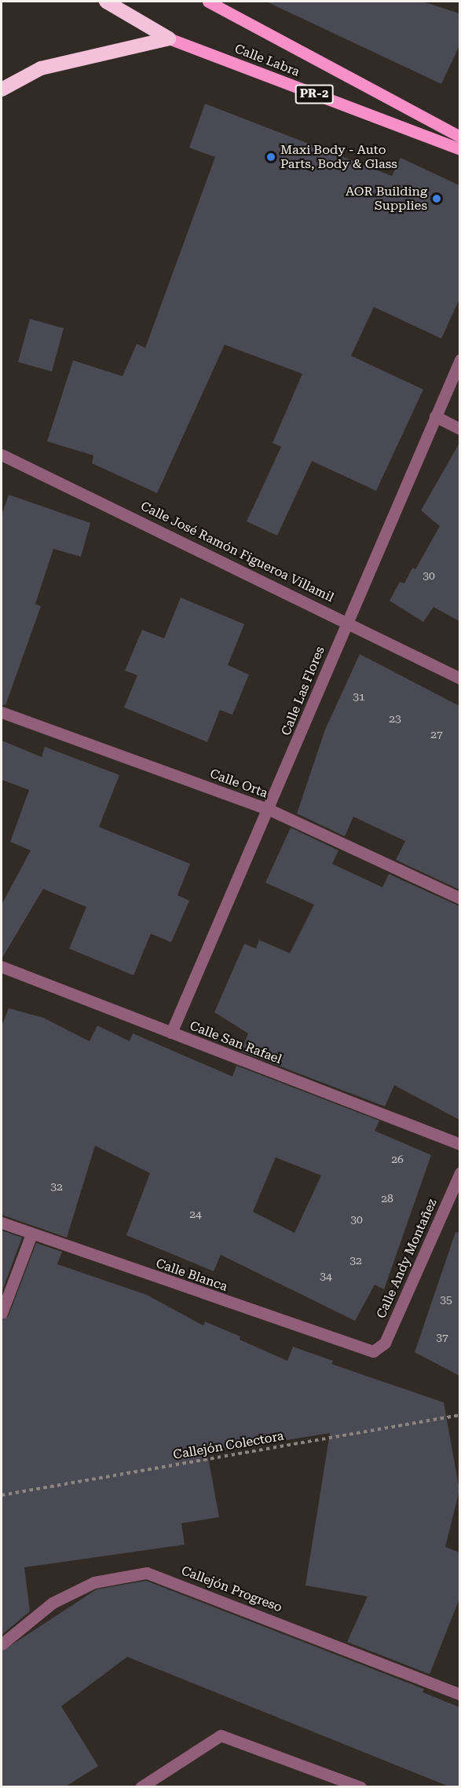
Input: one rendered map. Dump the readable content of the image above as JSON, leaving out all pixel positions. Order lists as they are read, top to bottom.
{
  "streets": {
    "highway": ["PR-2"],
    "main road": ["Calle Labra"],
    "street": [
      "Calle José Ramón Figueroa Villamil",
      "Calle Las Flores",
      "Calle Orta",
      "Calle San Rafael",
      "Calle Andy Montañez",
      "Calle Blanca",
      "Callejón Progreso"
    ],
    "path": ["Callejón Colectora"]
  },
  "crossings": [
    ["Calle Labra", "PR-2"],
    ["Calle José Ramón Figueroa Villamil", "Calle Las Flores"],
    ["Calle Las Flores", "Calle Orta"],
    ["Calle Las Flores", "Calle San Rafael"],
    ["Calle Andy Montañez", "Calle Blanca"]
  ],
  "places": ["Maxi Body - Auto Parts, Body & Glass", "AOR Building Supplies"],
  "house_numbers": [
    "30",
    "31",
    "23",
    "27",
    "26",
    "32",
    "28",
    "24",
    "30",
    "32",
    "34",
    "35",
    "37"
  ]
}
